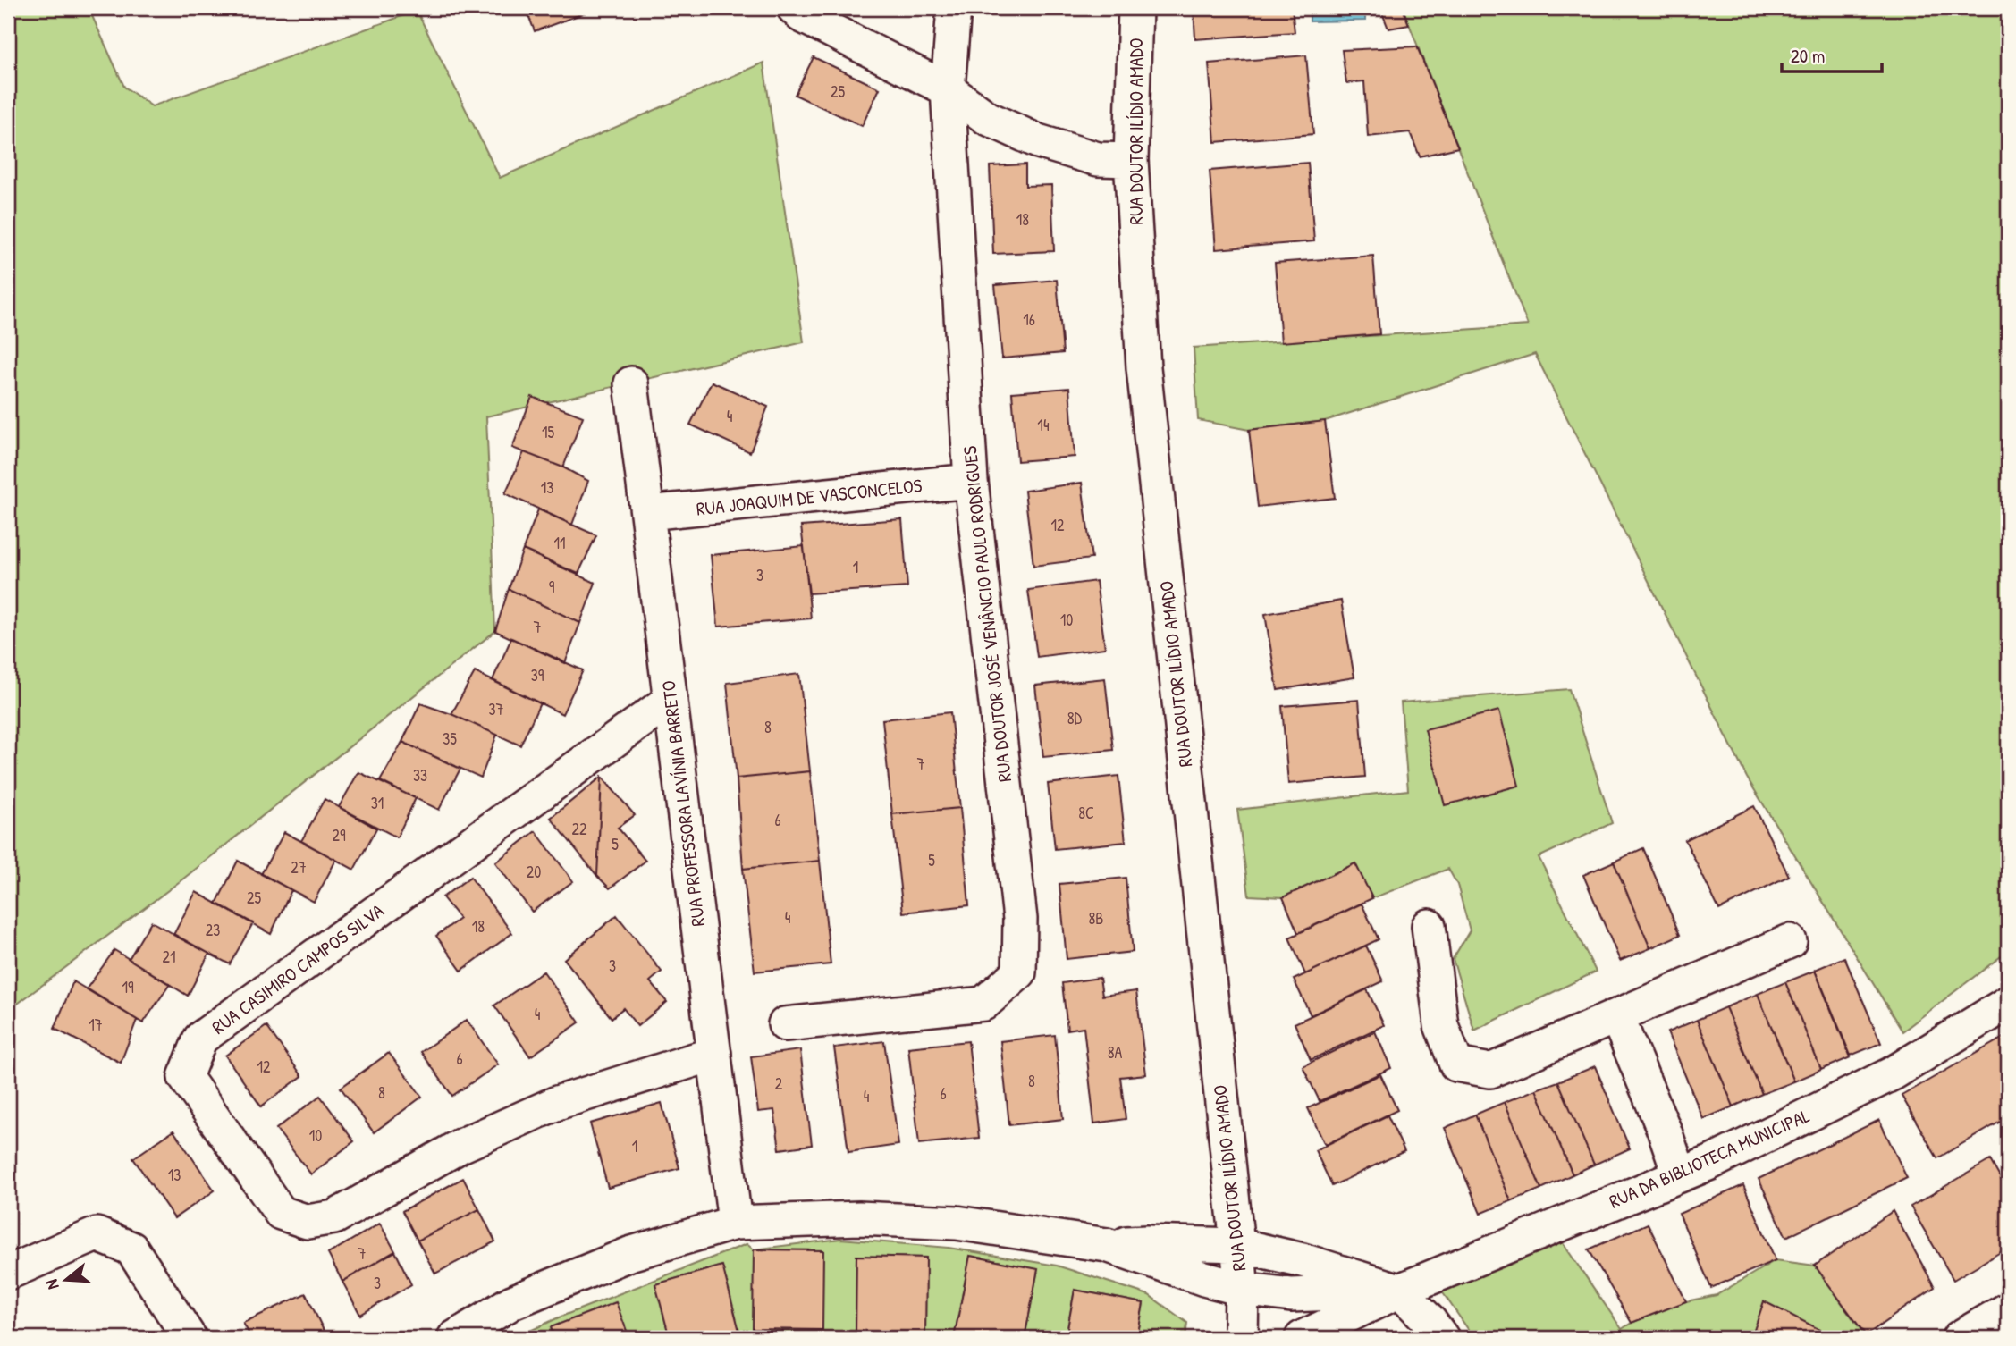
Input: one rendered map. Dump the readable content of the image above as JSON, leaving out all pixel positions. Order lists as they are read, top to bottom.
{
  "streets": {
    "street": [
      "RUA DOUTOR ILÍDIO AMADO",
      "RUA JOAQUIM DE VASCONCELOS",
      "RUA DOUTOR JOSÉ VENÂNCIO PAULO RODRIGUES",
      "RUA PROFESSORA LAVÍNIA BARRETO",
      "RUA CASIMIRO CAMPOS SILVA",
      "RUA DA BIBLIOTECA MUNICIPAL"
    ]
  },
  "crossings": [
    ["RUA JOAQUIM DE VASCONCELOS", "RUA DOUTOR JOSÉ VENÂNCIO PAULO RODRIGUES"],
    ["RUA JOAQUIM DE VASCONCELOS", "RUA PROFESSORA LAVÍNIA BARRETO"],
    ["RUA PROFESSORA LAVÍNIA BARRETO", "RUA CASIMIRO CAMPOS SILVA"]
  ],
  "house_numbers": [
    "25",
    "18",
    "16",
    "4",
    "14",
    "15",
    "13",
    "12",
    "11",
    "1",
    "3",
    "9",
    "10",
    "7",
    "39",
    "37",
    "8D",
    "8",
    "35",
    "7",
    "33",
    "31",
    "8C",
    "6",
    "22",
    "29",
    "5",
    "5",
    "27",
    "20",
    "25",
    "4",
    "8B",
    "18",
    "23",
    "21",
    "3",
    "19",
    "4",
    "17",
    "8A",
    "6",
    "12",
    "8",
    "2",
    "8",
    "6",
    "4",
    "10",
    "1",
    "13",
    "7",
    "3"
  ],
  "scale_bar": "20 m",
  "north": "left"
}
